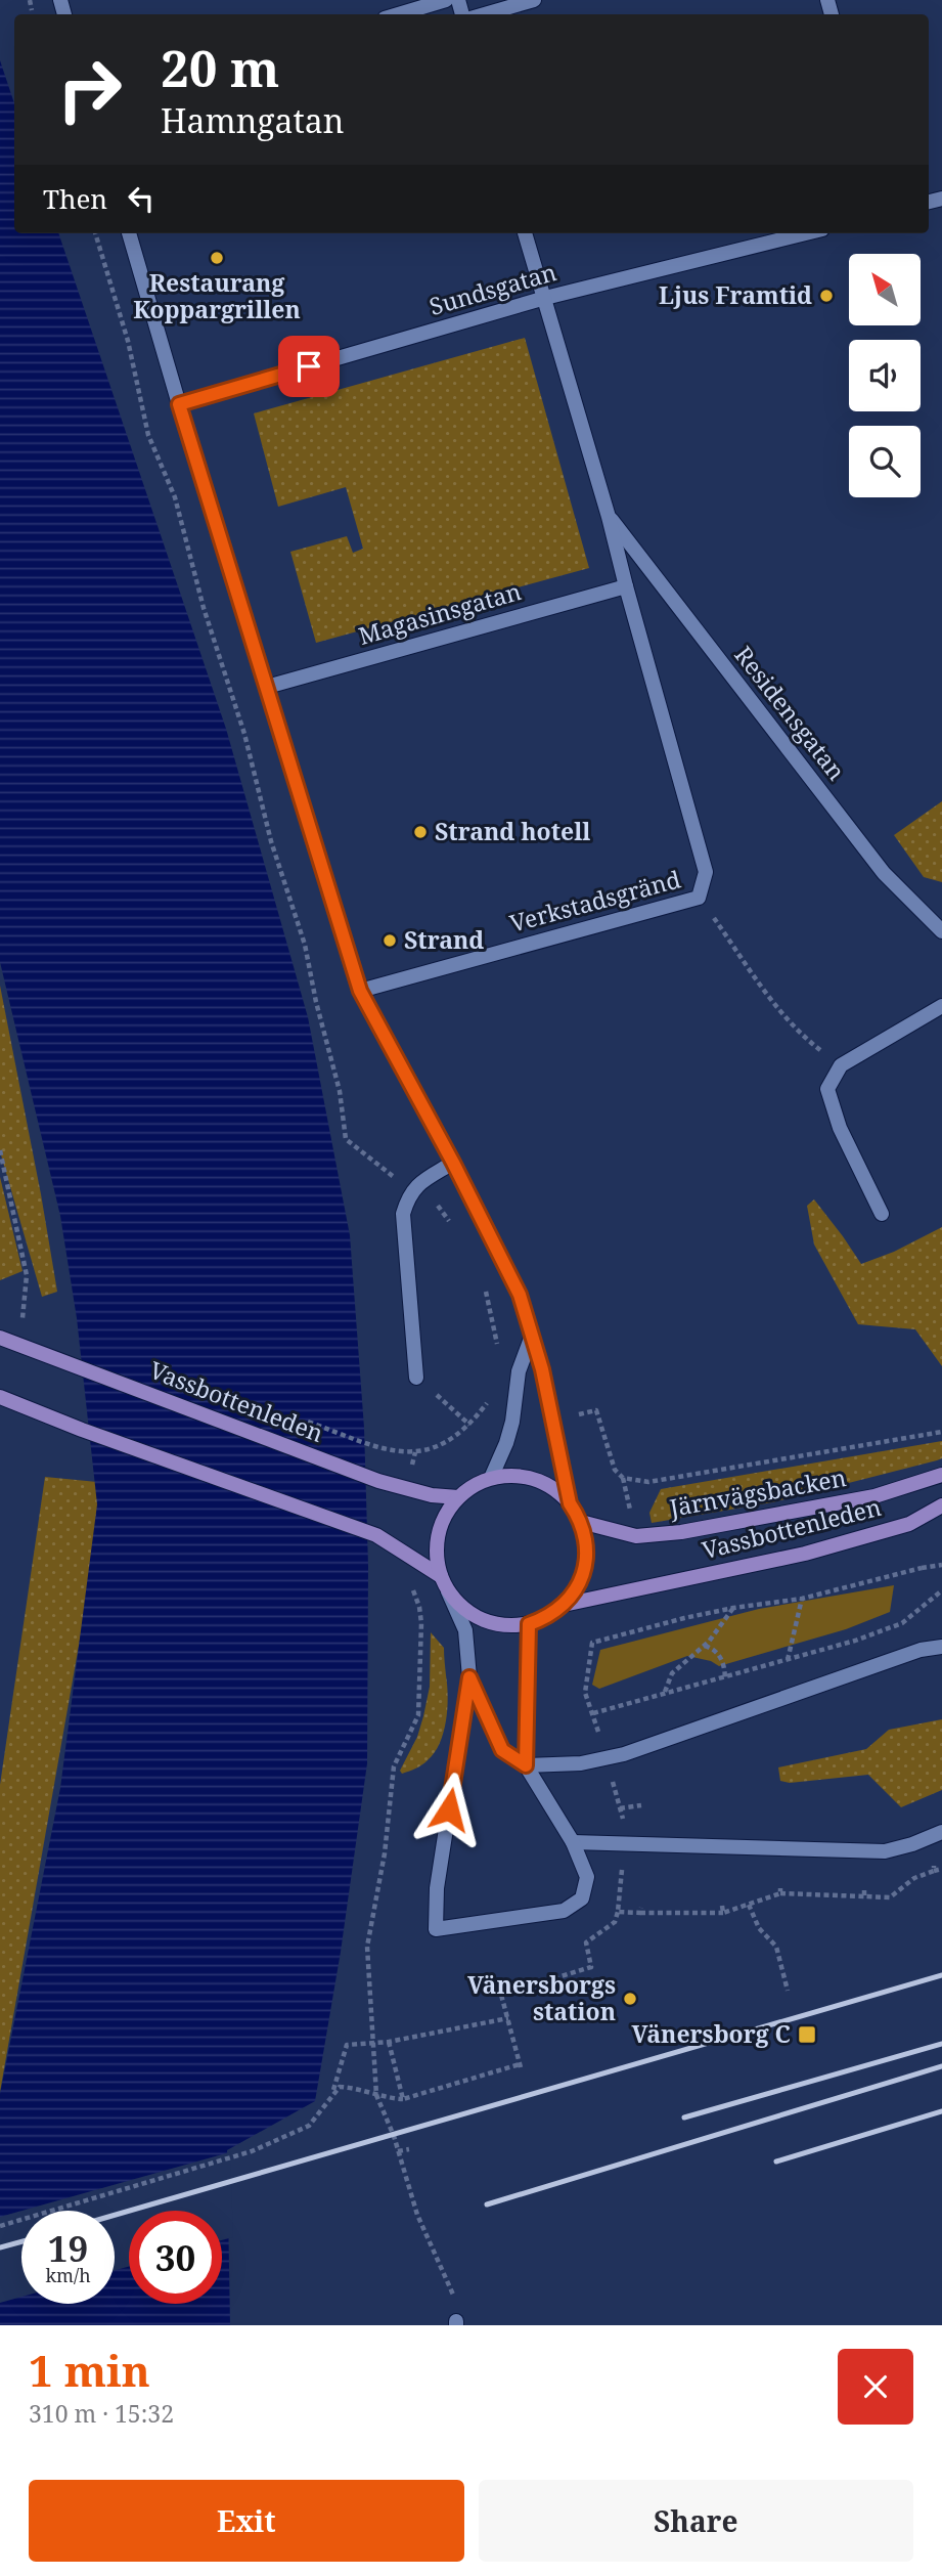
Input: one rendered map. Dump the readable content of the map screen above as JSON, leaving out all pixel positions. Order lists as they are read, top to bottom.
{
  "streets": {
    "main road": ["Vassbottenleden", "Järnvägsbacken"],
    "street": [
      "Sundsgatan",
      "Magasinsgatan",
      "Residensgatan",
      "Verkstadsgränd"
    ]
  },
  "crossings": [
    ["Sundsgatan", "Residensgatan"],
    ["Magasinsgatan", "Residensgatan"],
    ["Magasinsgatan", "Verkstadsgränd"],
    ["Residensgatan", "Verkstadsgränd"],
    ["Vassbottenleden", "Järnvägsbacken"]
  ],
  "places": {
    "other": [
      "Restaurang Koppargrillen",
      "Ljus Framtid",
      "Strand hotell",
      "Strand",
      "Vänersborgs station"
    ],
    "transit": ["Vänersborg C"]
  },
  "north": "top left",
  "page": {
    "turn": ["20 m", "Hamngatan"],
    "then": "Then",
    "speed": "19 km/h",
    "limit": "30",
    "heading": ["1 min", "310 m · 15:32"],
    "buttons": ["Exit", "Share"]
  }
}
